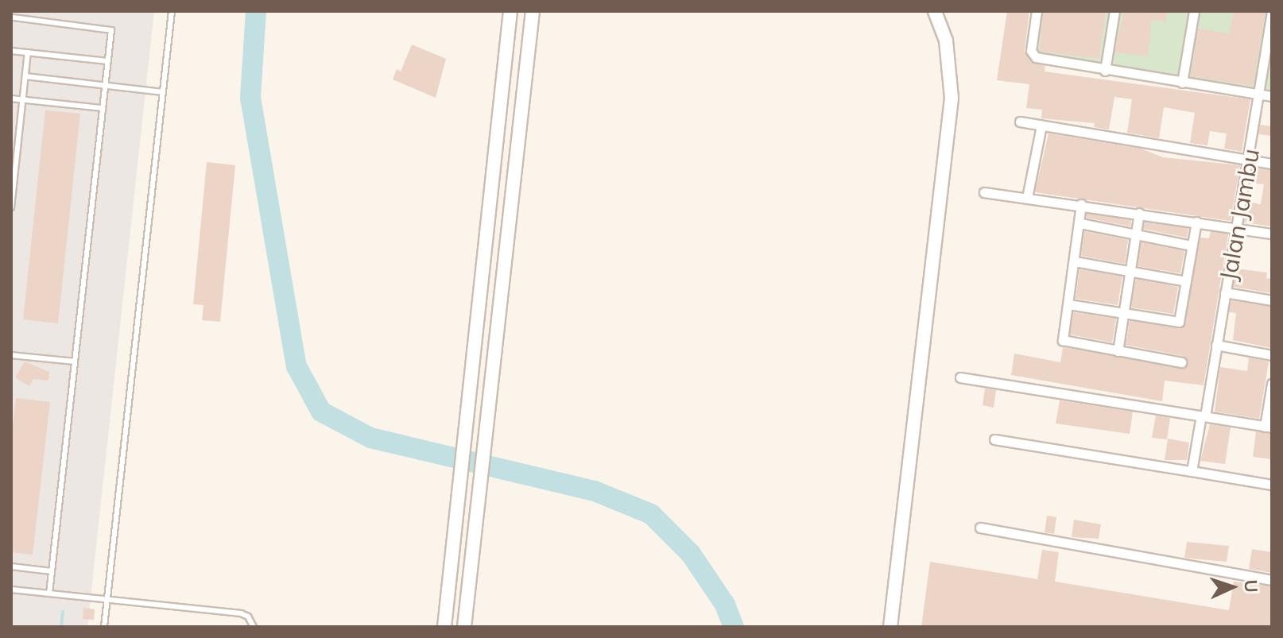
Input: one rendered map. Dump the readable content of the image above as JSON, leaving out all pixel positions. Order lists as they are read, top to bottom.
{
  "streets": {
    "street": ["Jalan Jambu"]
  },
  "north": "right"
}
